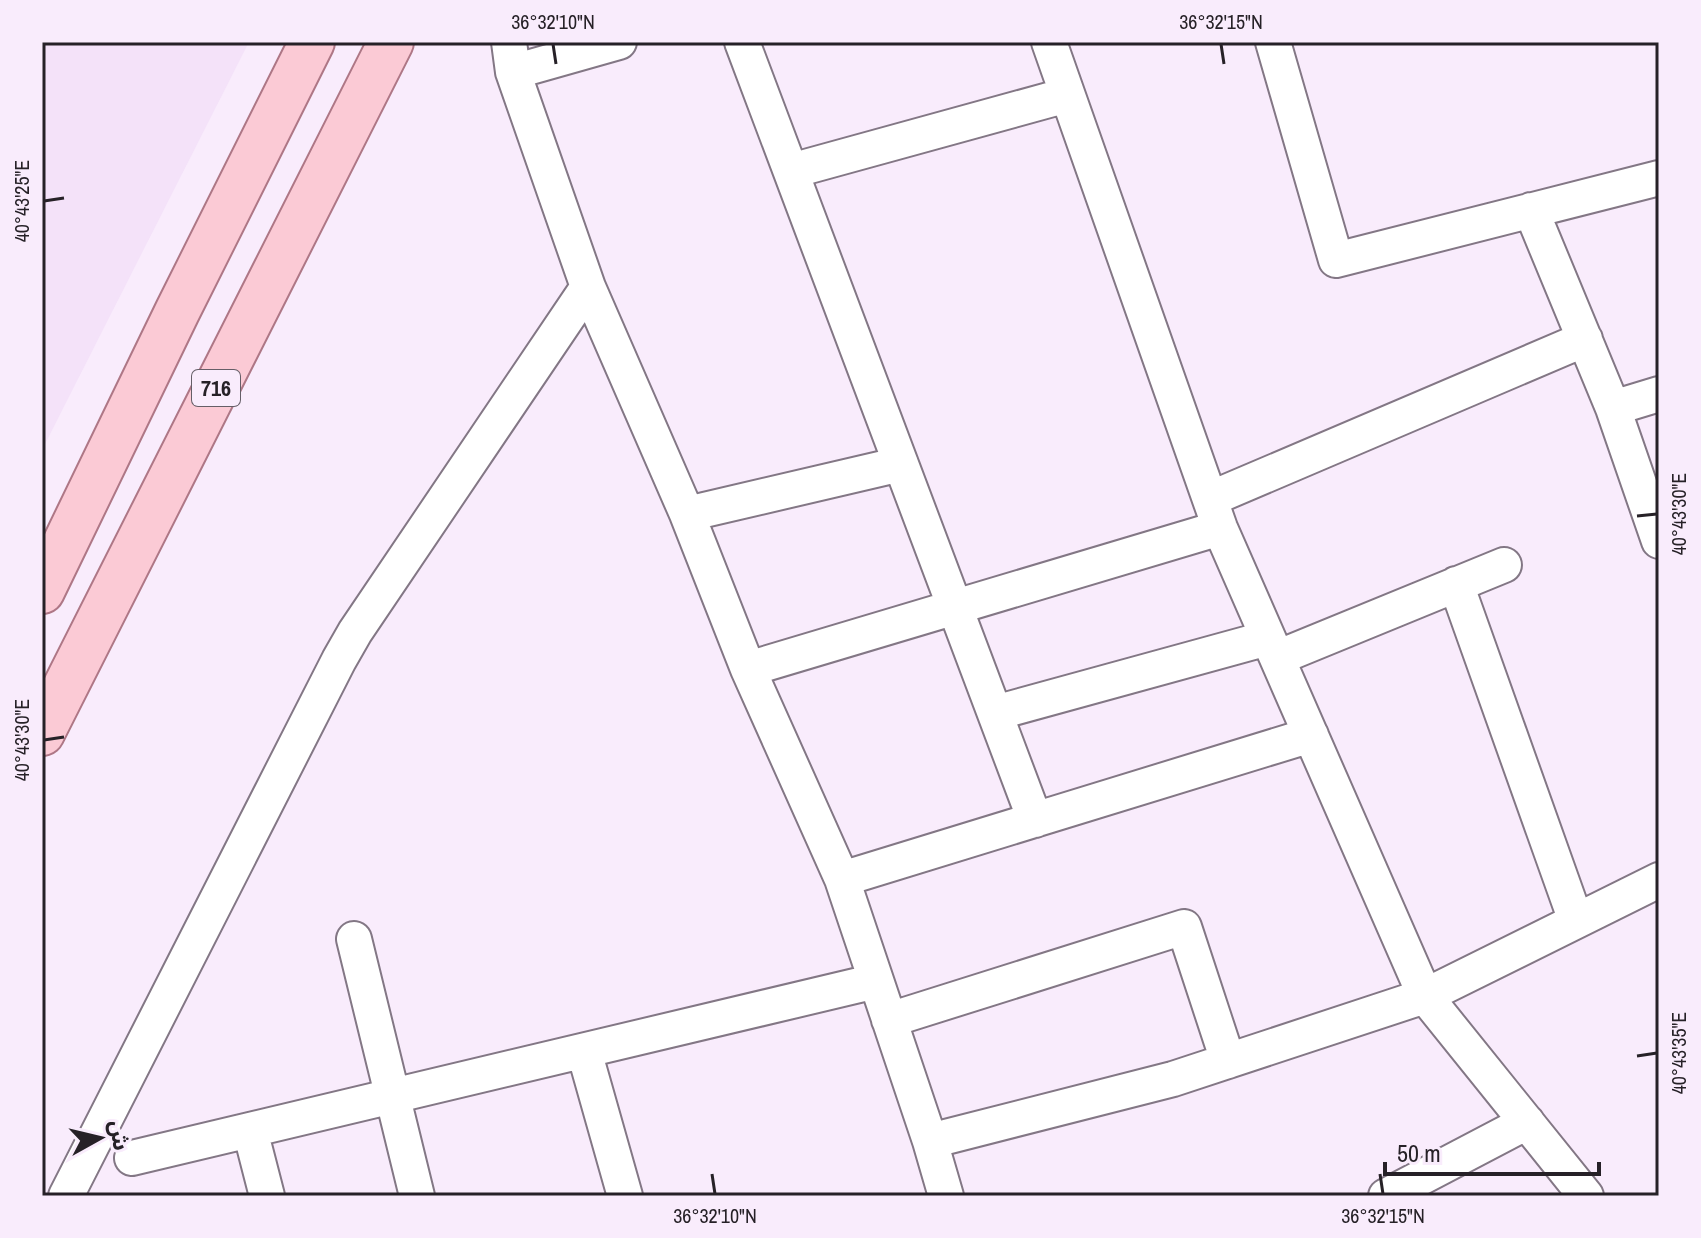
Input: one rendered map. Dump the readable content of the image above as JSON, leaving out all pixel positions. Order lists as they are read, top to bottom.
{
  "streets": {
    "main road": ["716"]
  },
  "scale_bar": "50 m",
  "north": "right",
  "coordinates": [
    "36°32'10\"N",
    "36°32'15\"N",
    "40°43'25\"E",
    "40°43'30\"E",
    "40°43'35\"E"
  ]
}
